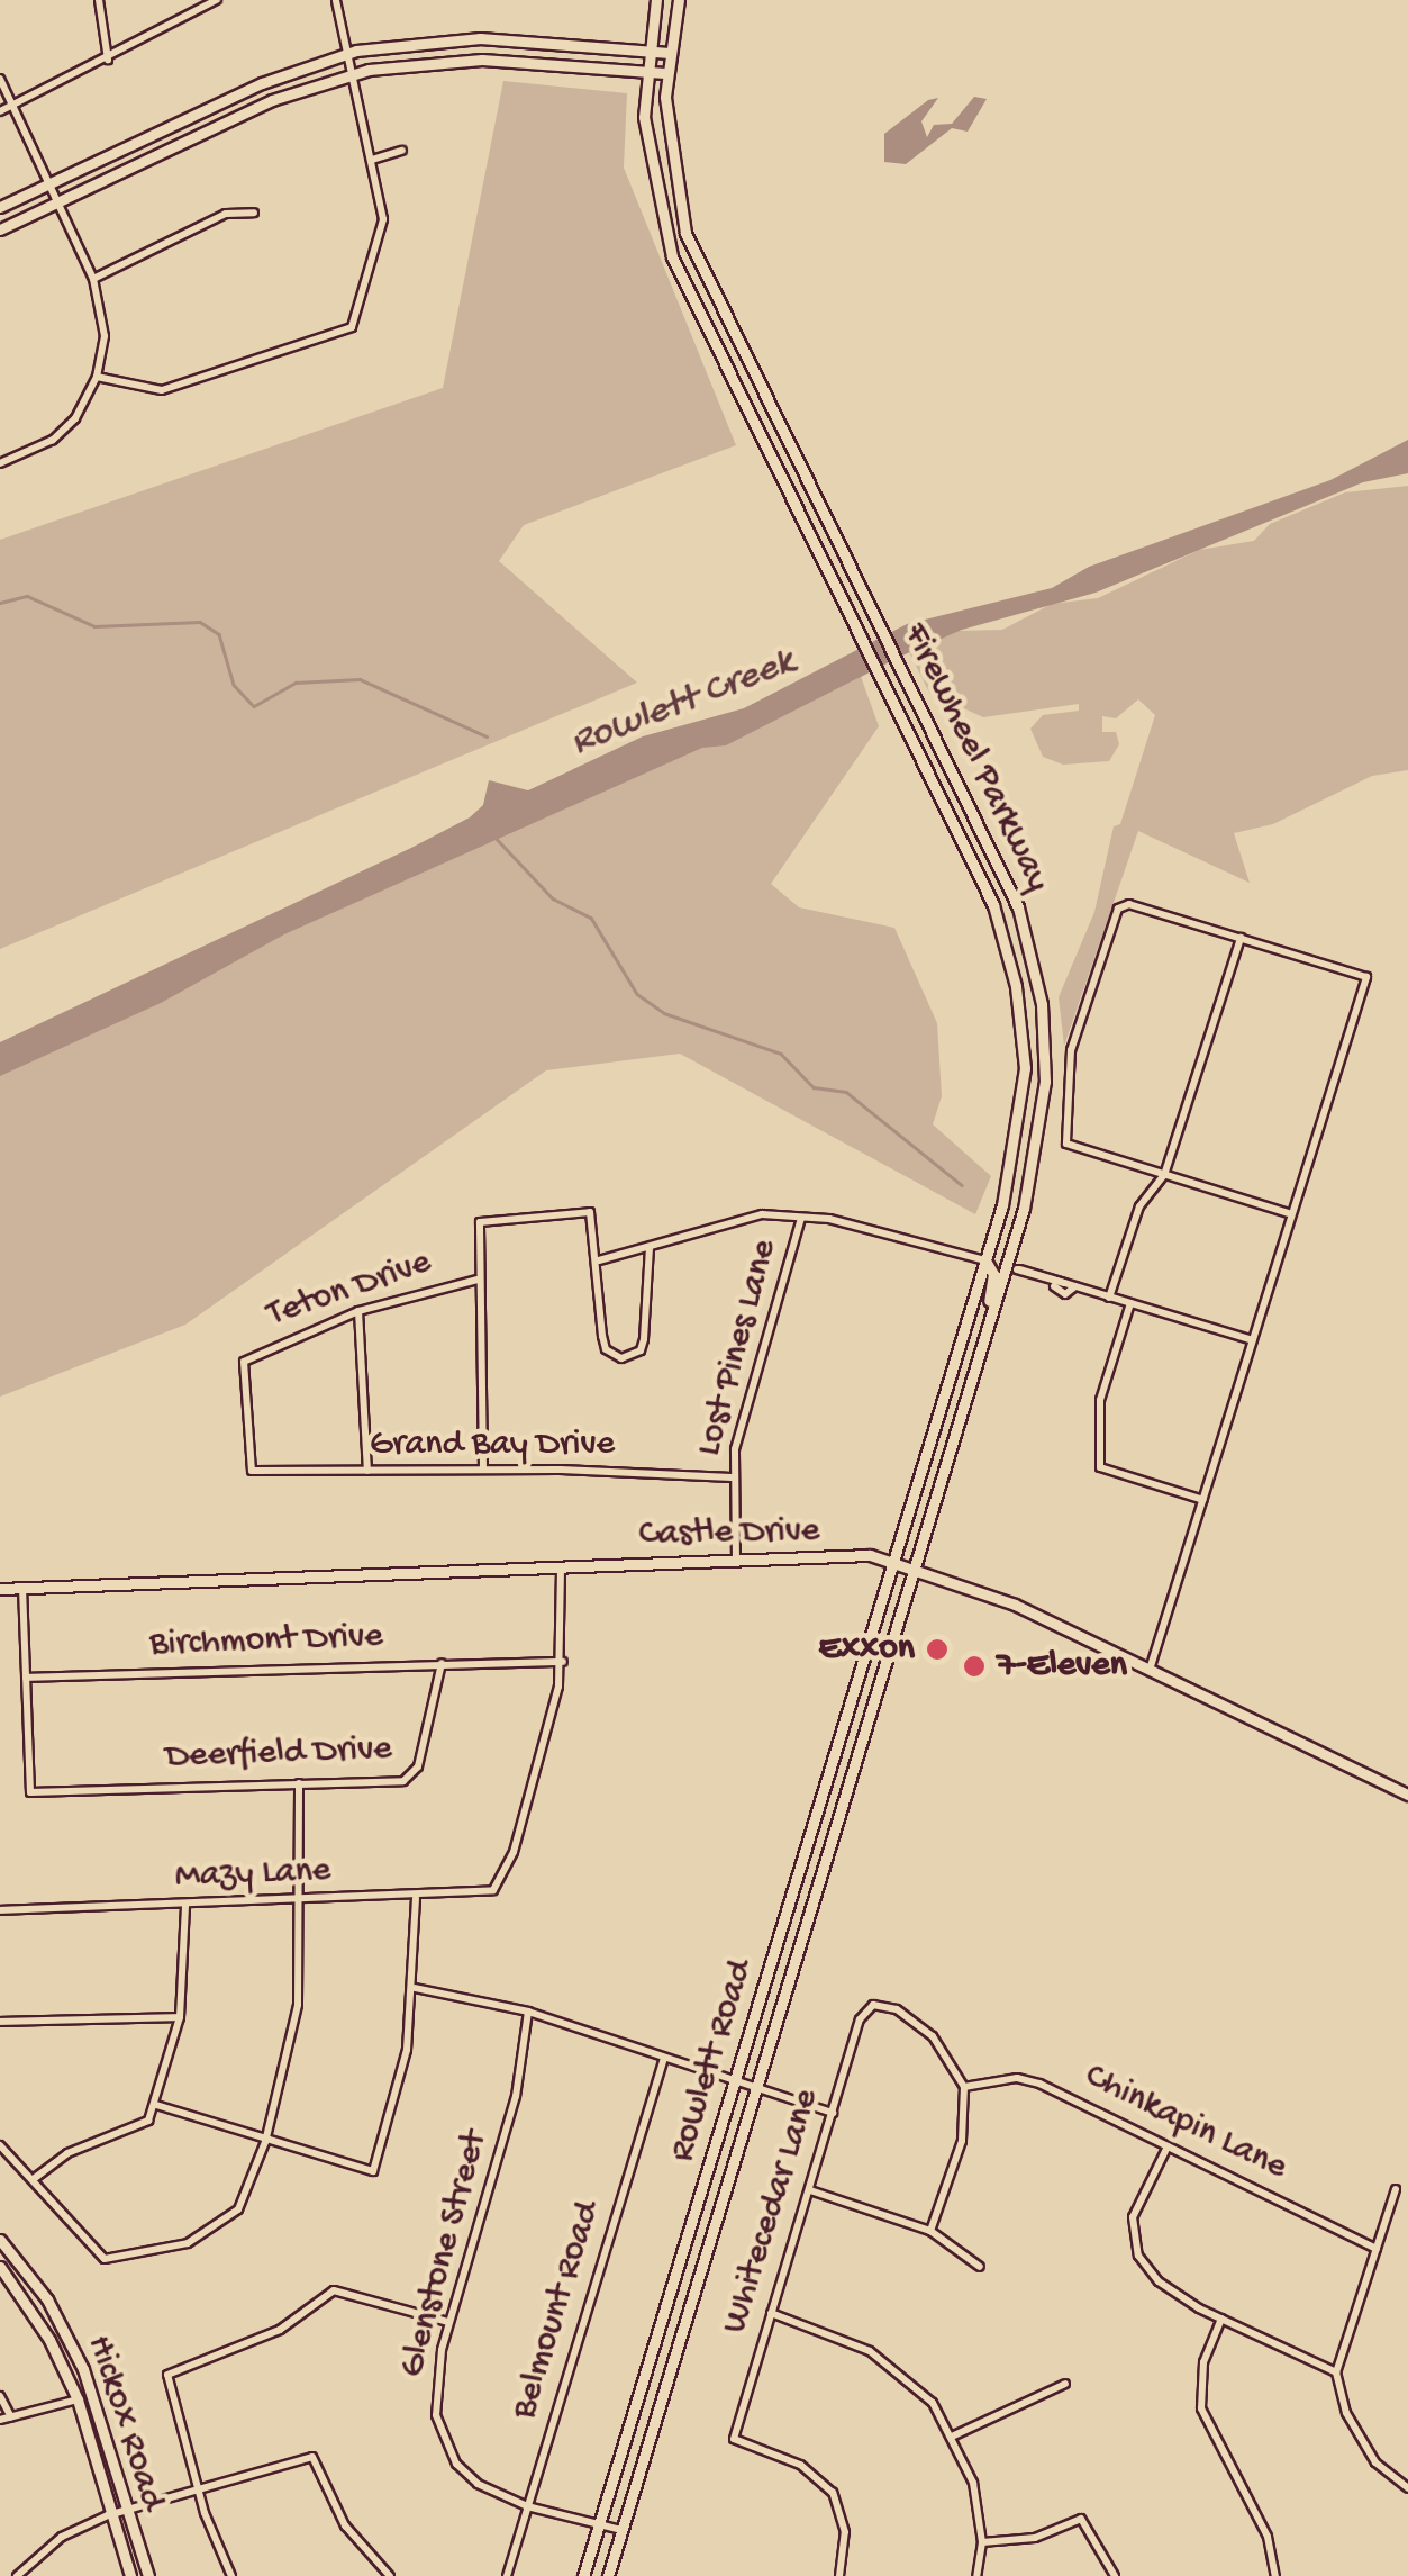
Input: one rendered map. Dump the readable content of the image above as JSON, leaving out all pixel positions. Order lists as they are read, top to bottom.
{
  "streets": {
    "main road": [
      "Firewheel Parkway",
      "Castle Drive",
      "Rowlett Road",
      "Hickox Road"
    ],
    "street": [
      "Teton Drive",
      "Lost Pines Lane",
      "Grand Bay Drive",
      "Birchmont Drive",
      "Deerfield Drive",
      "Mazy Lane",
      "Chinkapin Lane",
      "Whitecedar Lane",
      "Glenstone Street",
      "Belmount Road"
    ]
  },
  "crossings": [
    ["Firewheel Parkway", "Castle Drive"],
    ["Firewheel Parkway", "Rowlett Road"],
    ["Teton Drive", "Grand Bay Drive"],
    ["Lost Pines Lane", "Grand Bay Drive"],
    ["Lost Pines Lane", "Castle Drive"],
    ["Castle Drive", "Rowlett Road"],
    ["Birchmont Drive", "Deerfield Drive"],
    ["Birchmont Drive", "Mazy Lane"],
    ["Rowlett Road", "Glenstone Street"],
    ["Chinkapin Lane", "Whitecedar Lane"],
    ["Glenstone Street", "Belmount Road"]
  ],
  "water": ["Rowlett Creek"],
  "places": ["Exxon", "7-Eleven"]
}
